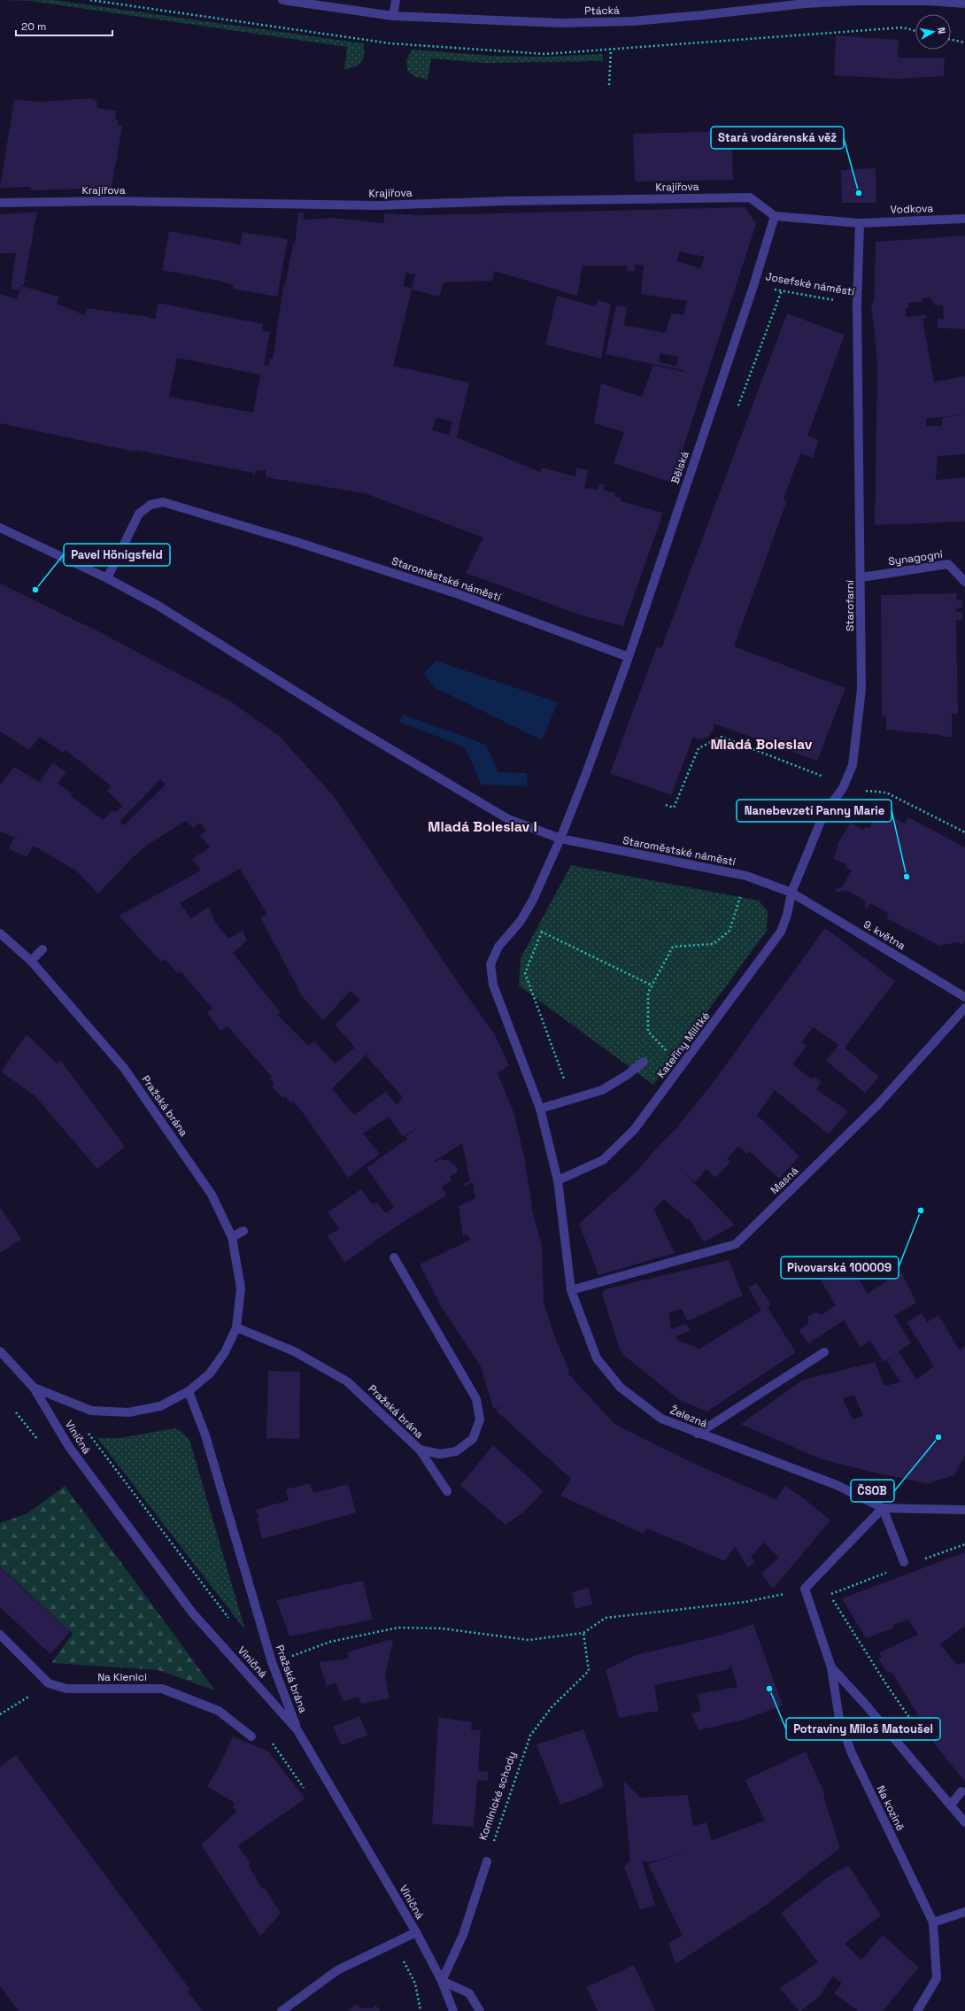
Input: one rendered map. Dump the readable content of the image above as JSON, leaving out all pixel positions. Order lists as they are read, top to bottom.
{
  "streets": {
    "street": [
      "Ptácká",
      "Krajířova",
      "Vodkova",
      "Josefské náměstí",
      "Bělská",
      "Synagogní",
      "Staroměstské náměstí",
      "Starofarní",
      "9. května",
      "Kateřiny Militké",
      "Pražská brána",
      "Masná",
      "Železná",
      "Viničná",
      "Na Klenici",
      "Na kozině"
    ],
    "path": ["Kominické schody"]
  },
  "crossings": [
    ["Krajířova", "Josefské náměstí"],
    ["Vodkova", "Josefské náměstí"],
    ["Josefské náměstí", "Bělská"],
    ["Josefské náměstí", "Starofarní"],
    ["Bělská", "Staroměstské náměstí"],
    ["Synagogní", "Starofarní"],
    ["Staroměstské náměstí", "Starofarní"],
    ["Staroměstské náměstí", "9. května"],
    ["Staroměstské náměstí", "Kateřiny Militké"],
    ["Staroměstské náměstí", "Železná"],
    ["Starofarní", "9. května"],
    ["Starofarní", "Kateřiny Militké"],
    ["9. května", "Kateřiny Militké"],
    ["Kateřiny Militké", "Železná"],
    ["Pražská brána", "Viničná"],
    ["Masná", "Železná"]
  ],
  "districts": ["Mladá Boleslav", "Mladá Boleslav I"],
  "places": [
    "Stará vodárenská věž",
    "Pavel Hönigsfeld",
    "Nanebevzetí Panny Marie",
    "Pivovarská 100009",
    "ČSOB",
    "Potraviny Miloš Matoušel"
  ],
  "scale_bar": "20 m",
  "north": "right"
}
